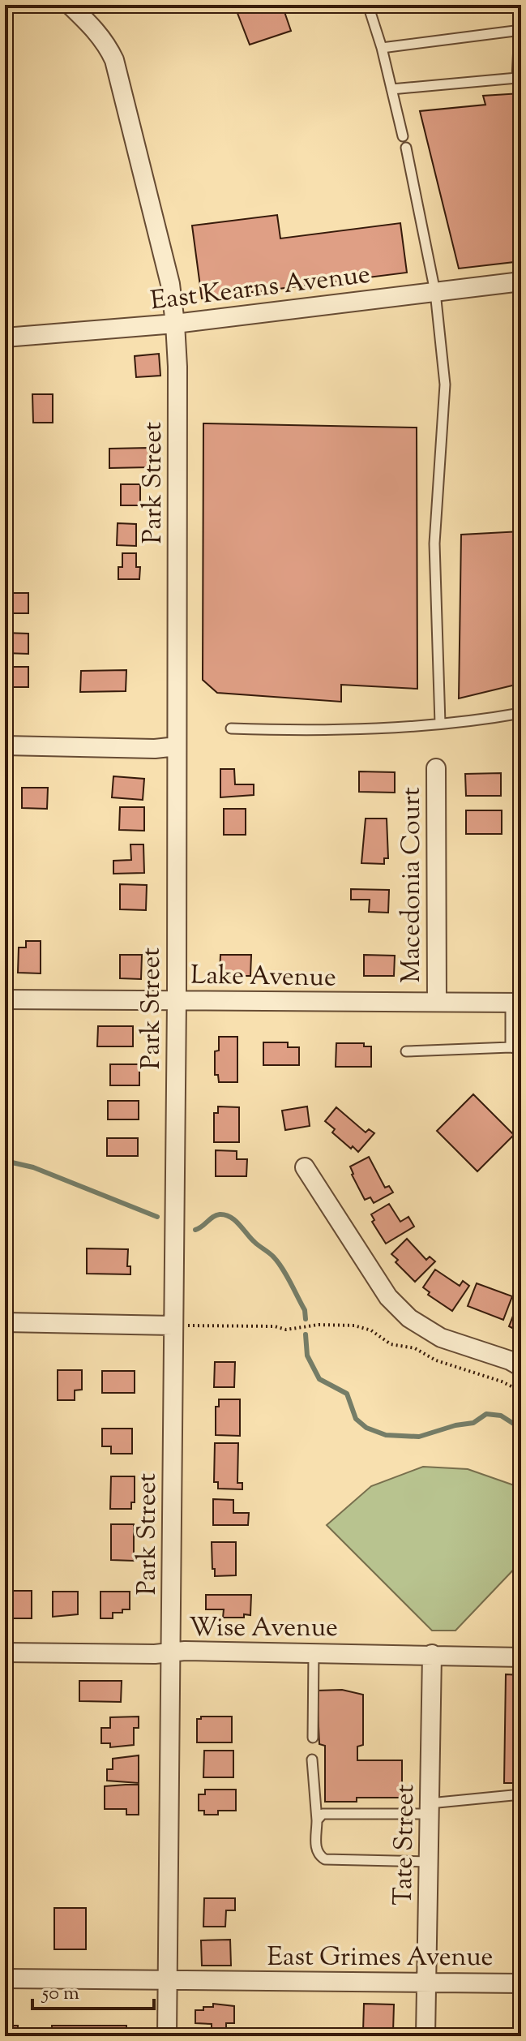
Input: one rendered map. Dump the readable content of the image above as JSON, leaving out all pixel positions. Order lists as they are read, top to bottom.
{
  "streets": {
    "street": [
      "East Kearns Avenue",
      "Park Street",
      "Macedonia Court",
      "Lake Avenue",
      "Wise Avenue",
      "Tate Street",
      "East Grimes Avenue"
    ]
  },
  "crossings": [
    ["East Kearns Avenue", "Park Street"],
    ["Park Street", "Lake Avenue"],
    ["Park Street", "Wise Avenue"],
    ["Park Street", "East Grimes Avenue"],
    ["Macedonia Court", "Lake Avenue"],
    ["Wise Avenue", "Tate Street"],
    ["Tate Street", "East Grimes Avenue"]
  ],
  "scale_bar": "50 m"
}
